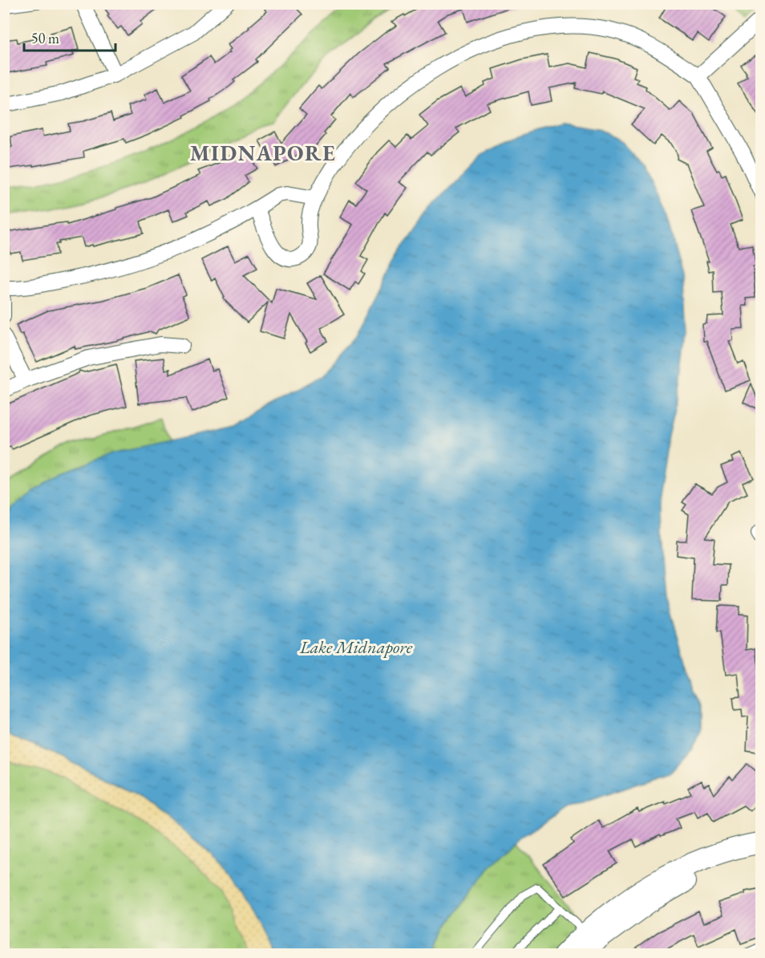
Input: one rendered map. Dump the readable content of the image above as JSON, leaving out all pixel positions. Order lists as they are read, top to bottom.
{
  "districts": ["MIDNAPORE"],
  "water": ["Lake Midnapore"],
  "scale_bar": "50 m"
}
